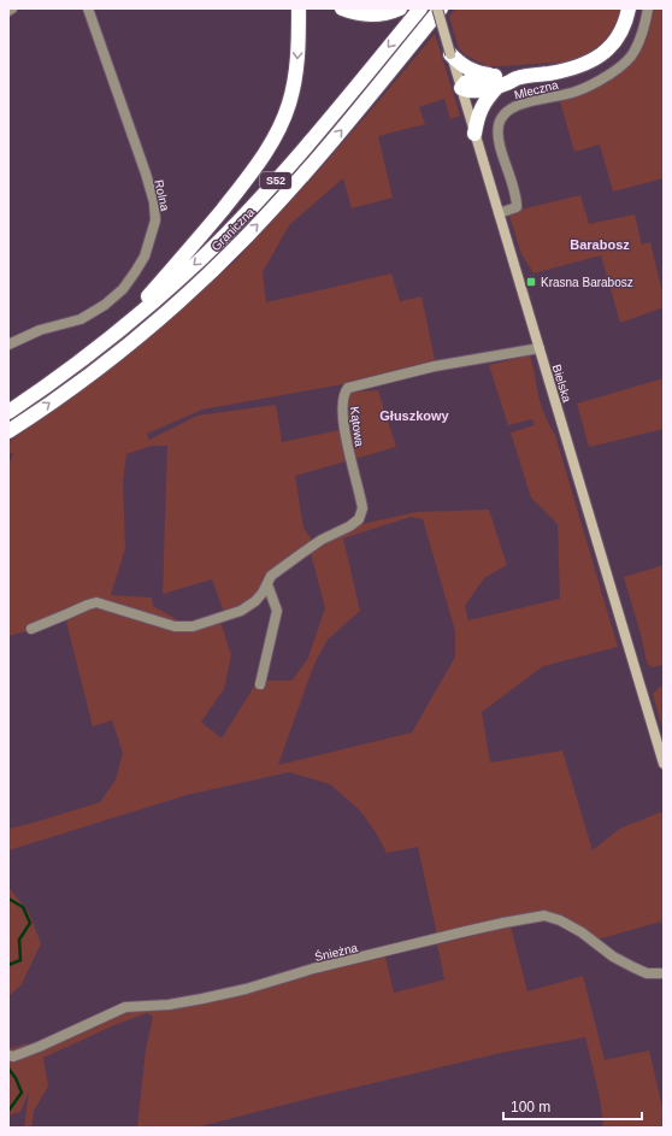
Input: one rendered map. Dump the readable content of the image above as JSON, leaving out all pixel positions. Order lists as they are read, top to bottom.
{
  "streets": {
    "highway": ["S52", "Graniczna"],
    "street": [
      "Mleczna",
      "Rolna",
      "Bielska",
      "Kątowa",
      "Śnieżna"
    ]
  },
  "crossings": [
    ["Mleczna", "Bielska"],
    ["Graniczna", "Bielska"],
    ["Bielska", "Kątowa"]
  ],
  "districts": ["Barabosz", "Głuszkowy"],
  "places": {
    "transit": ["Krasna Barabosz"]
  },
  "scale_bar": "100 m"
}
